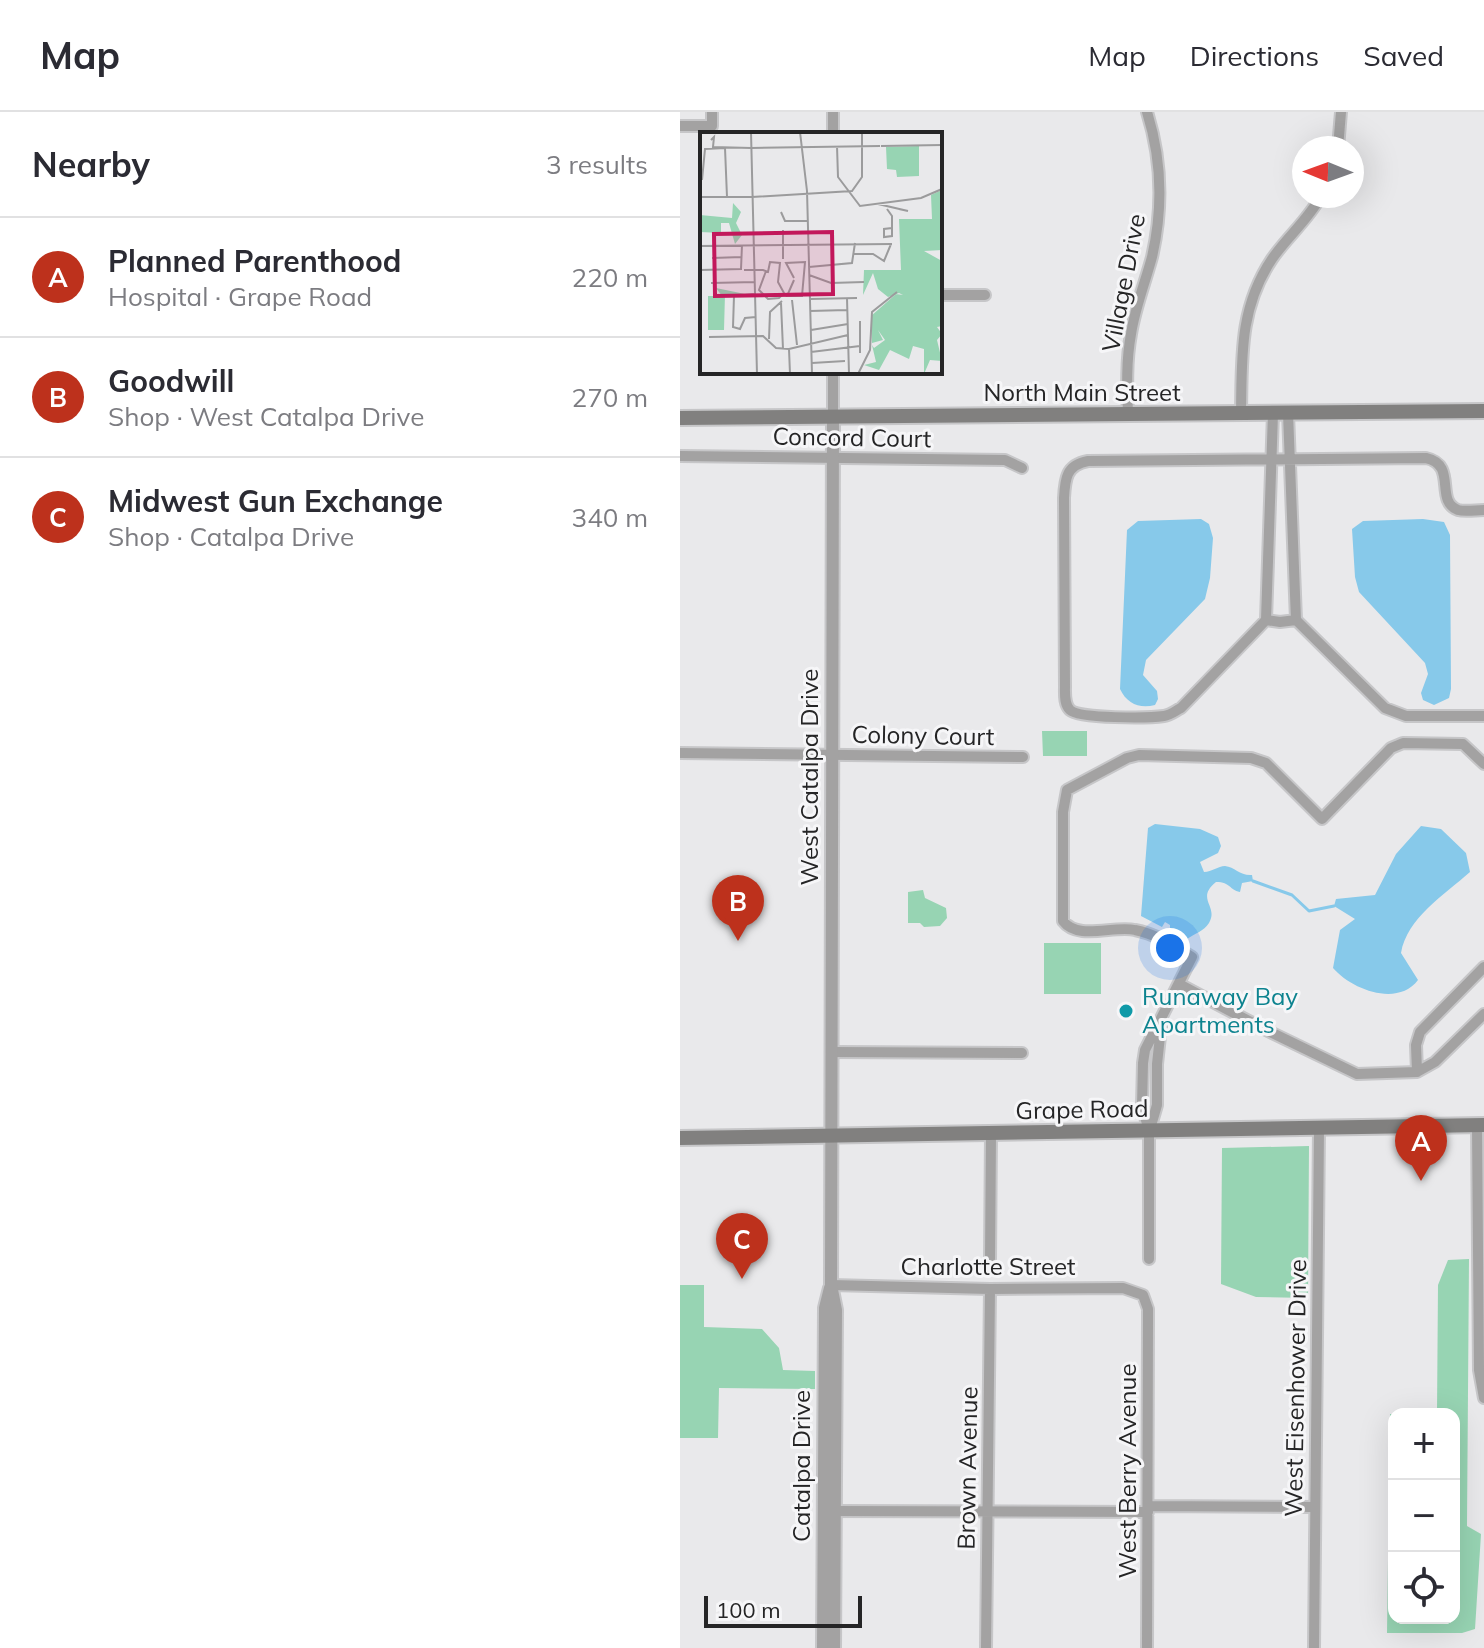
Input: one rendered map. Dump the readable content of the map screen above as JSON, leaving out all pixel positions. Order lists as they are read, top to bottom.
{
  "streets": {
    "main road": ["North Main Street", "Grape Road"],
    "street": [
      "Village Drive",
      "Concord Court",
      "Colony Court",
      "West Catalpa Drive",
      "Charlotte Street",
      "West Eisenhower Drive",
      "Catalpa Drive",
      "Brown Avenue",
      "West Berry Avenue"
    ]
  },
  "crossings": [
    ["Village Drive", "North Main Street"],
    ["North Main Street", "West Catalpa Drive"],
    ["Concord Court", "West Catalpa Drive"],
    ["Colony Court", "West Catalpa Drive"],
    ["West Catalpa Drive", "Grape Road"],
    ["West Catalpa Drive", "Catalpa Drive"],
    ["Grape Road", "West Eisenhower Drive"],
    ["Grape Road", "Catalpa Drive"],
    ["Charlotte Street", "Catalpa Drive"],
    ["Charlotte Street", "Brown Avenue"],
    ["Charlotte Street", "West Berry Avenue"]
  ],
  "places": ["Runaway Bay Apartments"],
  "scale_bar": "100 m",
  "north": "left",
  "page": {
    "header": "Map",
    "nav": ["Map", "Directions", "Saved"],
    "heading": ["Nearby", "3 results"],
    "list": [
      {
        "mark": "A",
        "name": "Planned Parenthood",
        "note": "Hospital · Grape Road",
        "value": "220 m"
      },
      {
        "mark": "B",
        "name": "Goodwill",
        "note": "Shop · West Catalpa Drive",
        "value": "270 m"
      },
      {
        "mark": "C",
        "name": "Midwest Gun Exchange",
        "note": "Shop · Catalpa Drive",
        "value": "340 m"
      }
    ],
    "pins": ["B", "A", "C"],
    "map_buttons": ["+", "−"],
    "scale": "100 m"
  }
}
